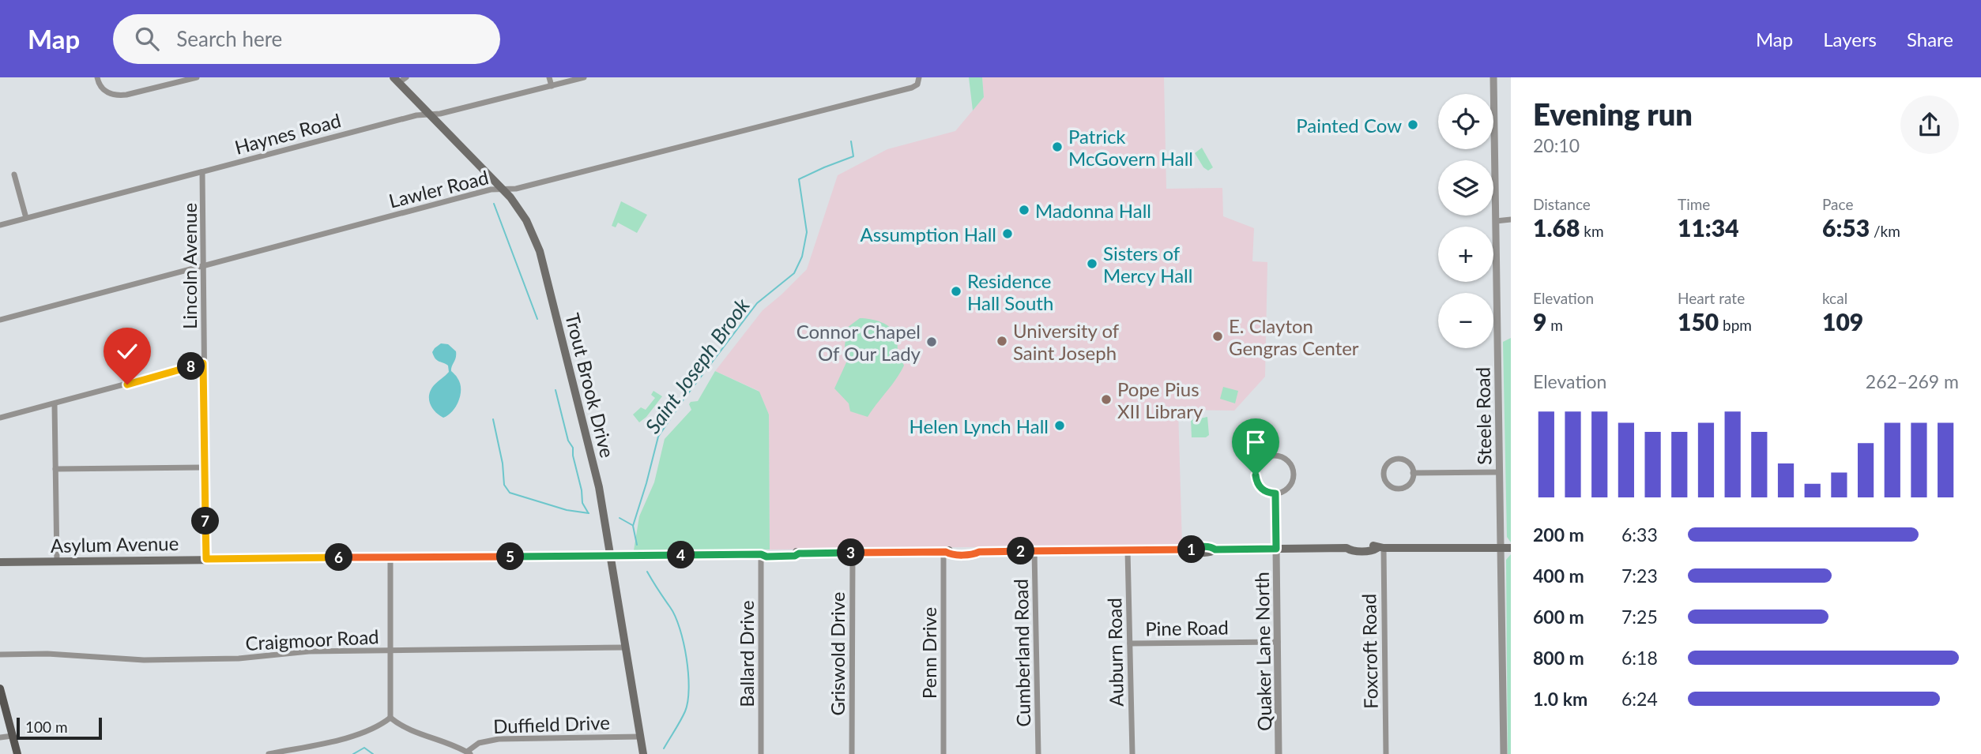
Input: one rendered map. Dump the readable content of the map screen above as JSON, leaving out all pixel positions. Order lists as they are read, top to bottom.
{
  "streets": {
    "main road": ["Trout Brook Drive", "Asylum Avenue"],
    "street": [
      "Haynes Road",
      "Lawler Road",
      "Lincoln Avenue",
      "Steele Road",
      "Pine Road",
      "Craigmoor Road",
      "Quaker Lane North",
      "Foxcroft Road",
      "Auburn Road",
      "Penn Drive",
      "Cumberland Road",
      "Ballard Drive",
      "Griswold Drive",
      "Duffield Drive"
    ]
  },
  "crossings": [
    ["Haynes Road", "Lincoln Avenue"],
    ["Haynes Road", "Trout Brook Drive"],
    ["Lawler Road", "Lincoln Avenue"],
    ["Lawler Road", "Trout Brook Drive"],
    ["Lincoln Avenue", "Asylum Avenue"],
    ["Trout Brook Drive", "Asylum Avenue"],
    ["Trout Brook Drive", "Craigmoor Road"],
    ["Trout Brook Drive", "Duffield Drive"],
    ["Steele Road", "Asylum Avenue"],
    ["Asylum Avenue", "Quaker Lane North"],
    ["Asylum Avenue", "Foxcroft Road"],
    ["Asylum Avenue", "Auburn Road"],
    ["Asylum Avenue", "Penn Drive"],
    ["Asylum Avenue", "Cumberland Road"],
    ["Asylum Avenue", "Ballard Drive"],
    ["Asylum Avenue", "Griswold Drive"],
    ["Pine Road", "Quaker Lane North"],
    ["Pine Road", "Auburn Road"]
  ],
  "water": ["Saint Joseph Brook"],
  "places": [
    "Painted Cow",
    "Patrick McGovern Hall",
    "Madonna Hall",
    "Assumption Hall",
    "Sisters of Mercy Hall",
    "Residence Hall South",
    "E. Clayton Gengras Center",
    "University of Saint Joseph",
    "Connor Chapel Of Our Lady",
    "Pope Pius XII Library",
    "Helen Lynch Hall"
  ],
  "scale_bar": "100 m",
  "page": {
    "header": "Map",
    "search": "Search here",
    "nav": ["Map", "Layers", "Share"],
    "heading": ["Evening run", "20:10"],
    "map_buttons": ["+", "−"],
    "stats": [
      ["Distance", "1.68 km"],
      ["Time", "11:34"],
      ["Pace", "6:53 /km"],
      ["Elevation", "9 m"],
      ["Heart rate", "150 bpm"],
      ["kcal", "109"]
    ],
    "pins": [
      "8",
      "7",
      "1",
      "2",
      "3",
      "4",
      "5",
      "6"
    ],
    "chart": ["Elevation", "262–269 m"],
    "list": [
      {
        "name": "200 m",
        "note": "6:33"
      },
      {
        "name": "400 m",
        "note": "7:23"
      },
      {
        "name": "600 m",
        "note": "7:25"
      },
      {
        "name": "800 m",
        "note": "6:18"
      },
      {
        "name": "1.0 km",
        "note": "6:24"
      }
    ],
    "scale": "100 m"
  }
}
